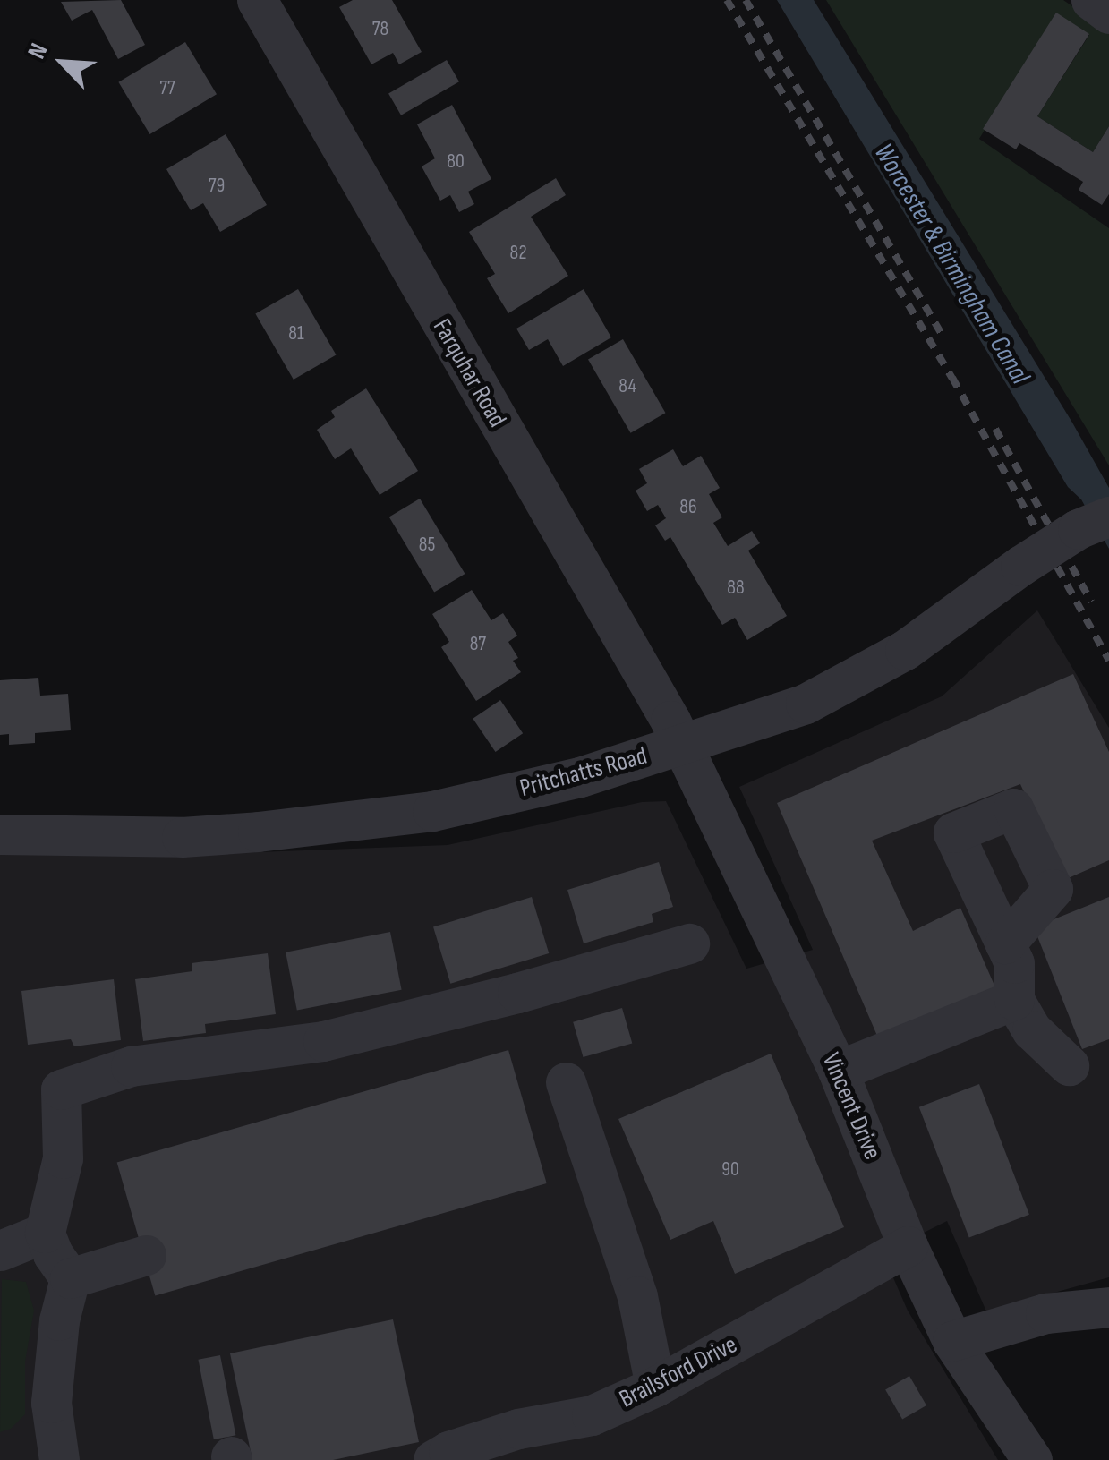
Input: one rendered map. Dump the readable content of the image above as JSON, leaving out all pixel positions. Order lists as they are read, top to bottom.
{
  "streets": {
    "street": [
      "Farquhar Road",
      "Pritchatts Road",
      "Vincent Drive",
      "Brailsford Drive"
    ]
  },
  "crossings": [
    ["Farquhar Road", "Pritchatts Road"],
    ["Farquhar Road", "Vincent Drive"],
    ["Pritchatts Road", "Vincent Drive"],
    ["Vincent Drive", "Brailsford Drive"]
  ],
  "water": ["Worcester & Birmingham Canal"],
  "house_numbers": [
    "78",
    "77",
    "80",
    "79",
    "82",
    "81",
    "84",
    "86",
    "85",
    "88",
    "87",
    "90"
  ],
  "north": "top left"
}
